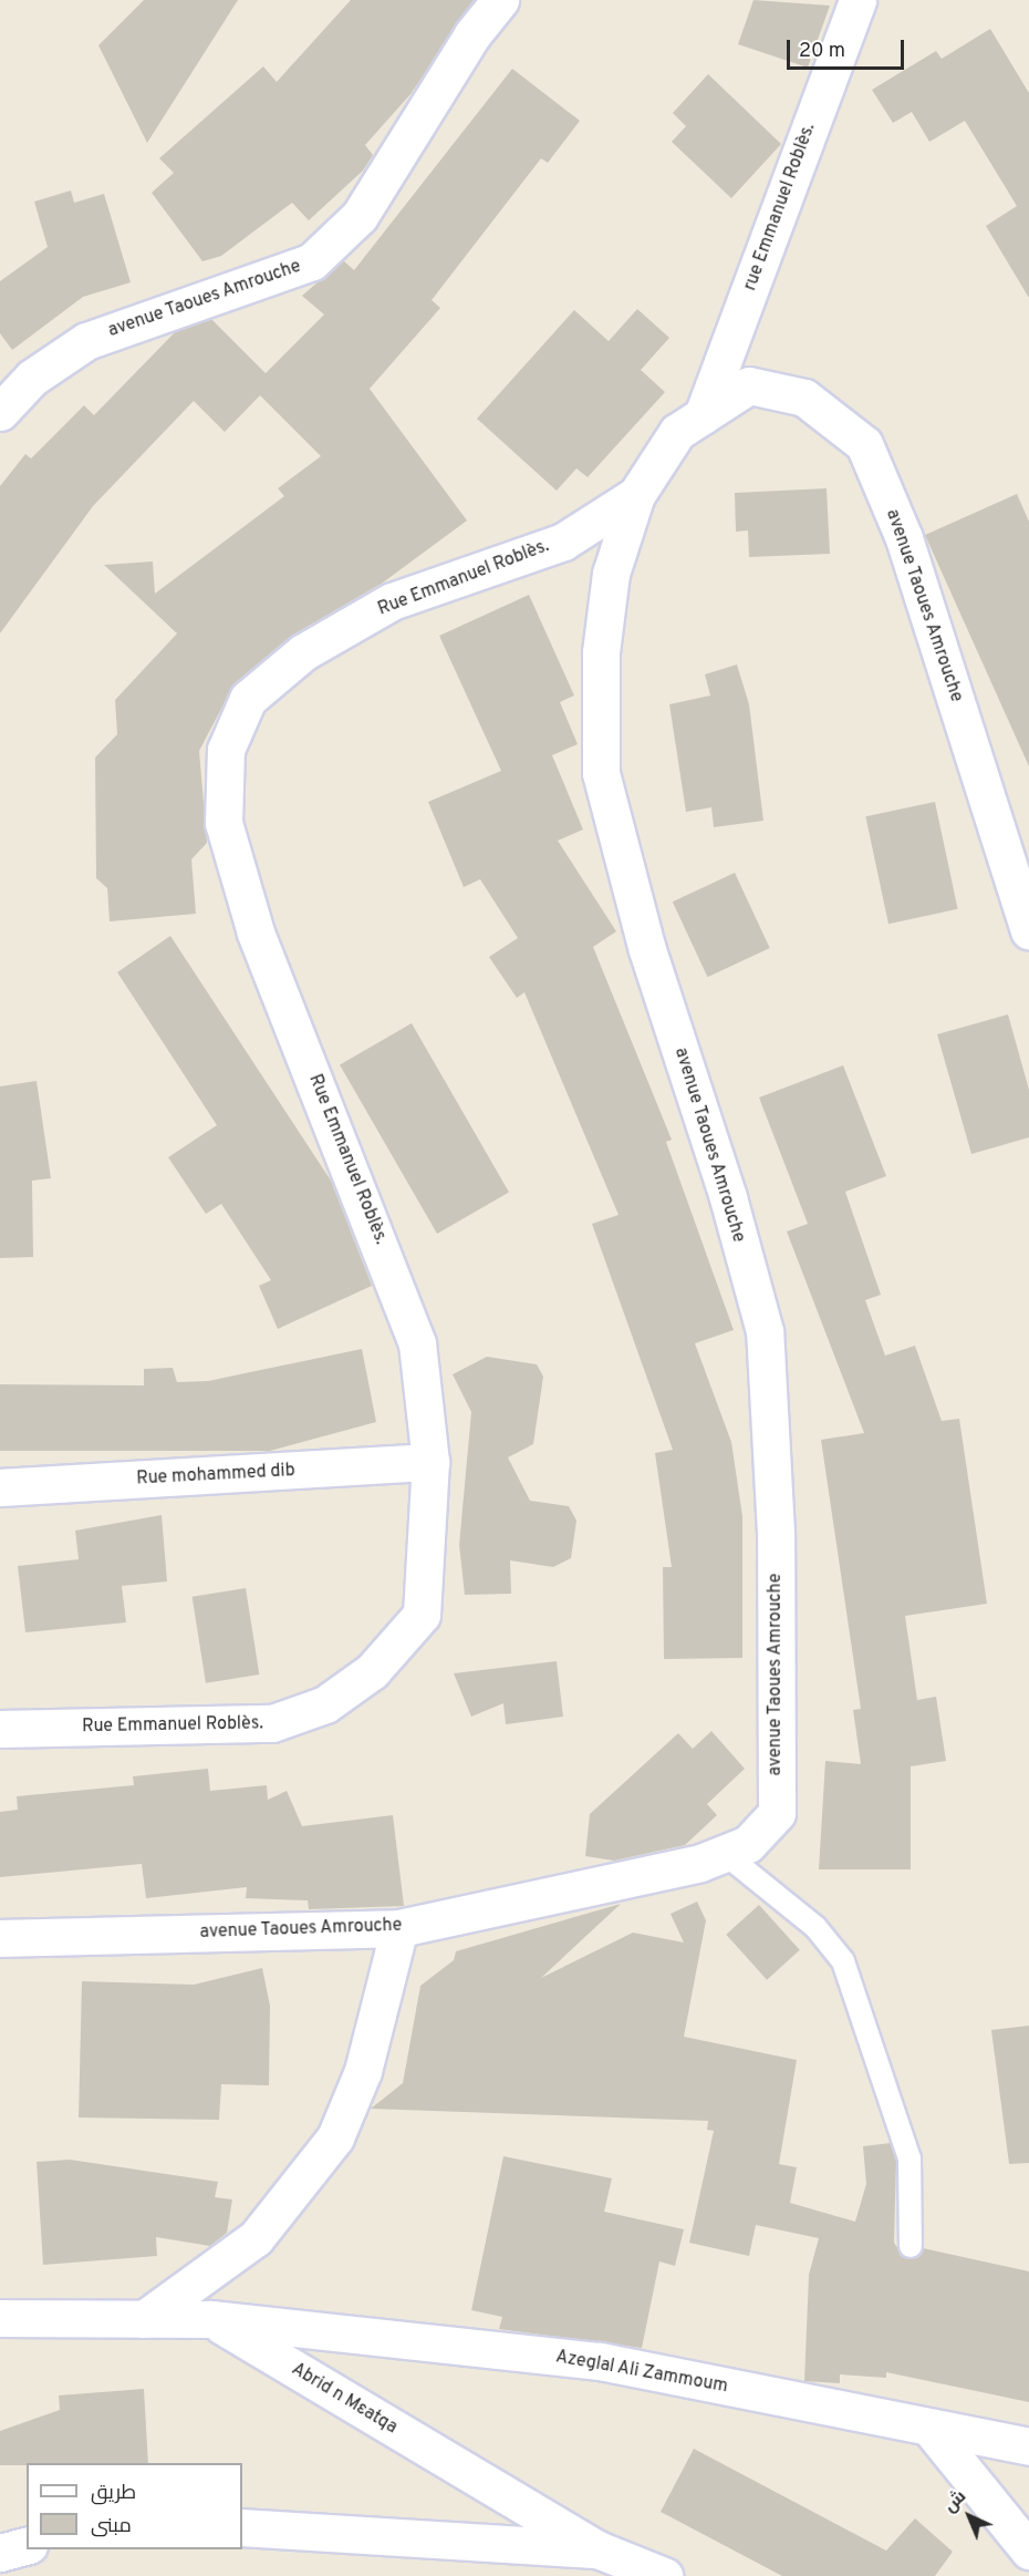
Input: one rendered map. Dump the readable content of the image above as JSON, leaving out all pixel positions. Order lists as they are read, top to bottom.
{
  "streets": {
    "street": [
      "rue Emmanuel Roblès.",
      "avenue Taoues Amrouche",
      "Rue Emmanuel Roblès.",
      "Rue mohammed dib",
      "Azeglal Ali Zammoum",
      "Abrid n Mɛatqa"
    ]
  },
  "crossings": [
    ["rue Emmanuel Roblès.", "avenue Taoues Amrouche"],
    ["avenue Taoues Amrouche", "Rue Emmanuel Roblès."],
    ["Rue Emmanuel Roblès.", "Rue mohammed dib"],
    ["Azeglal Ali Zammoum", "Abrid n Mɛatqa"]
  ],
  "legend": ["طريق", "مبنى"],
  "scale_bar": "20 m",
  "north": "top left"
}
